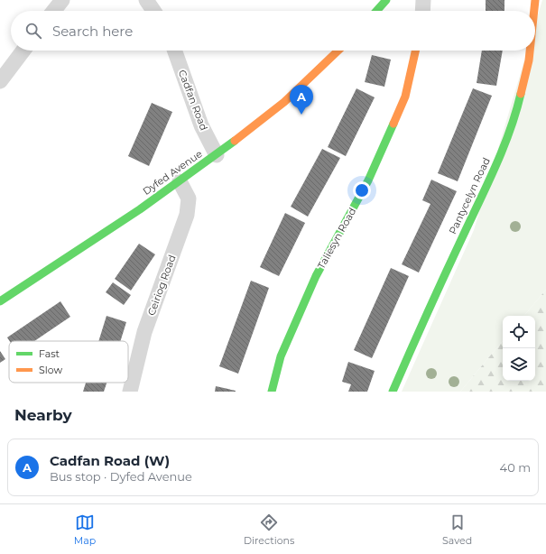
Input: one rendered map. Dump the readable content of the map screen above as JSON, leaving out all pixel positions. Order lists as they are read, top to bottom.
{
  "streets": {
    "street": [
      "Cadfan Road",
      "Dyfed Avenue",
      "Pantycelyn Road",
      "Taliesyn Road",
      "Ceiriog Road"
    ]
  },
  "crossings": [
    ["Cadfan Road", "Dyfed Avenue"],
    ["Dyfed Avenue", "Ceiriog Road"]
  ],
  "legend": ["Fast", "Slow"],
  "page": {
    "search": "Search here",
    "pins": "A",
    "heading": "Nearby",
    "list": [
      {
        "mark": "A",
        "name": "Cadfan Road (W)",
        "note": "Bus stop · Dyfed Avenue",
        "value": "40 m"
      }
    ],
    "nav": ["Map", "Directions", "Saved"]
  }
}
